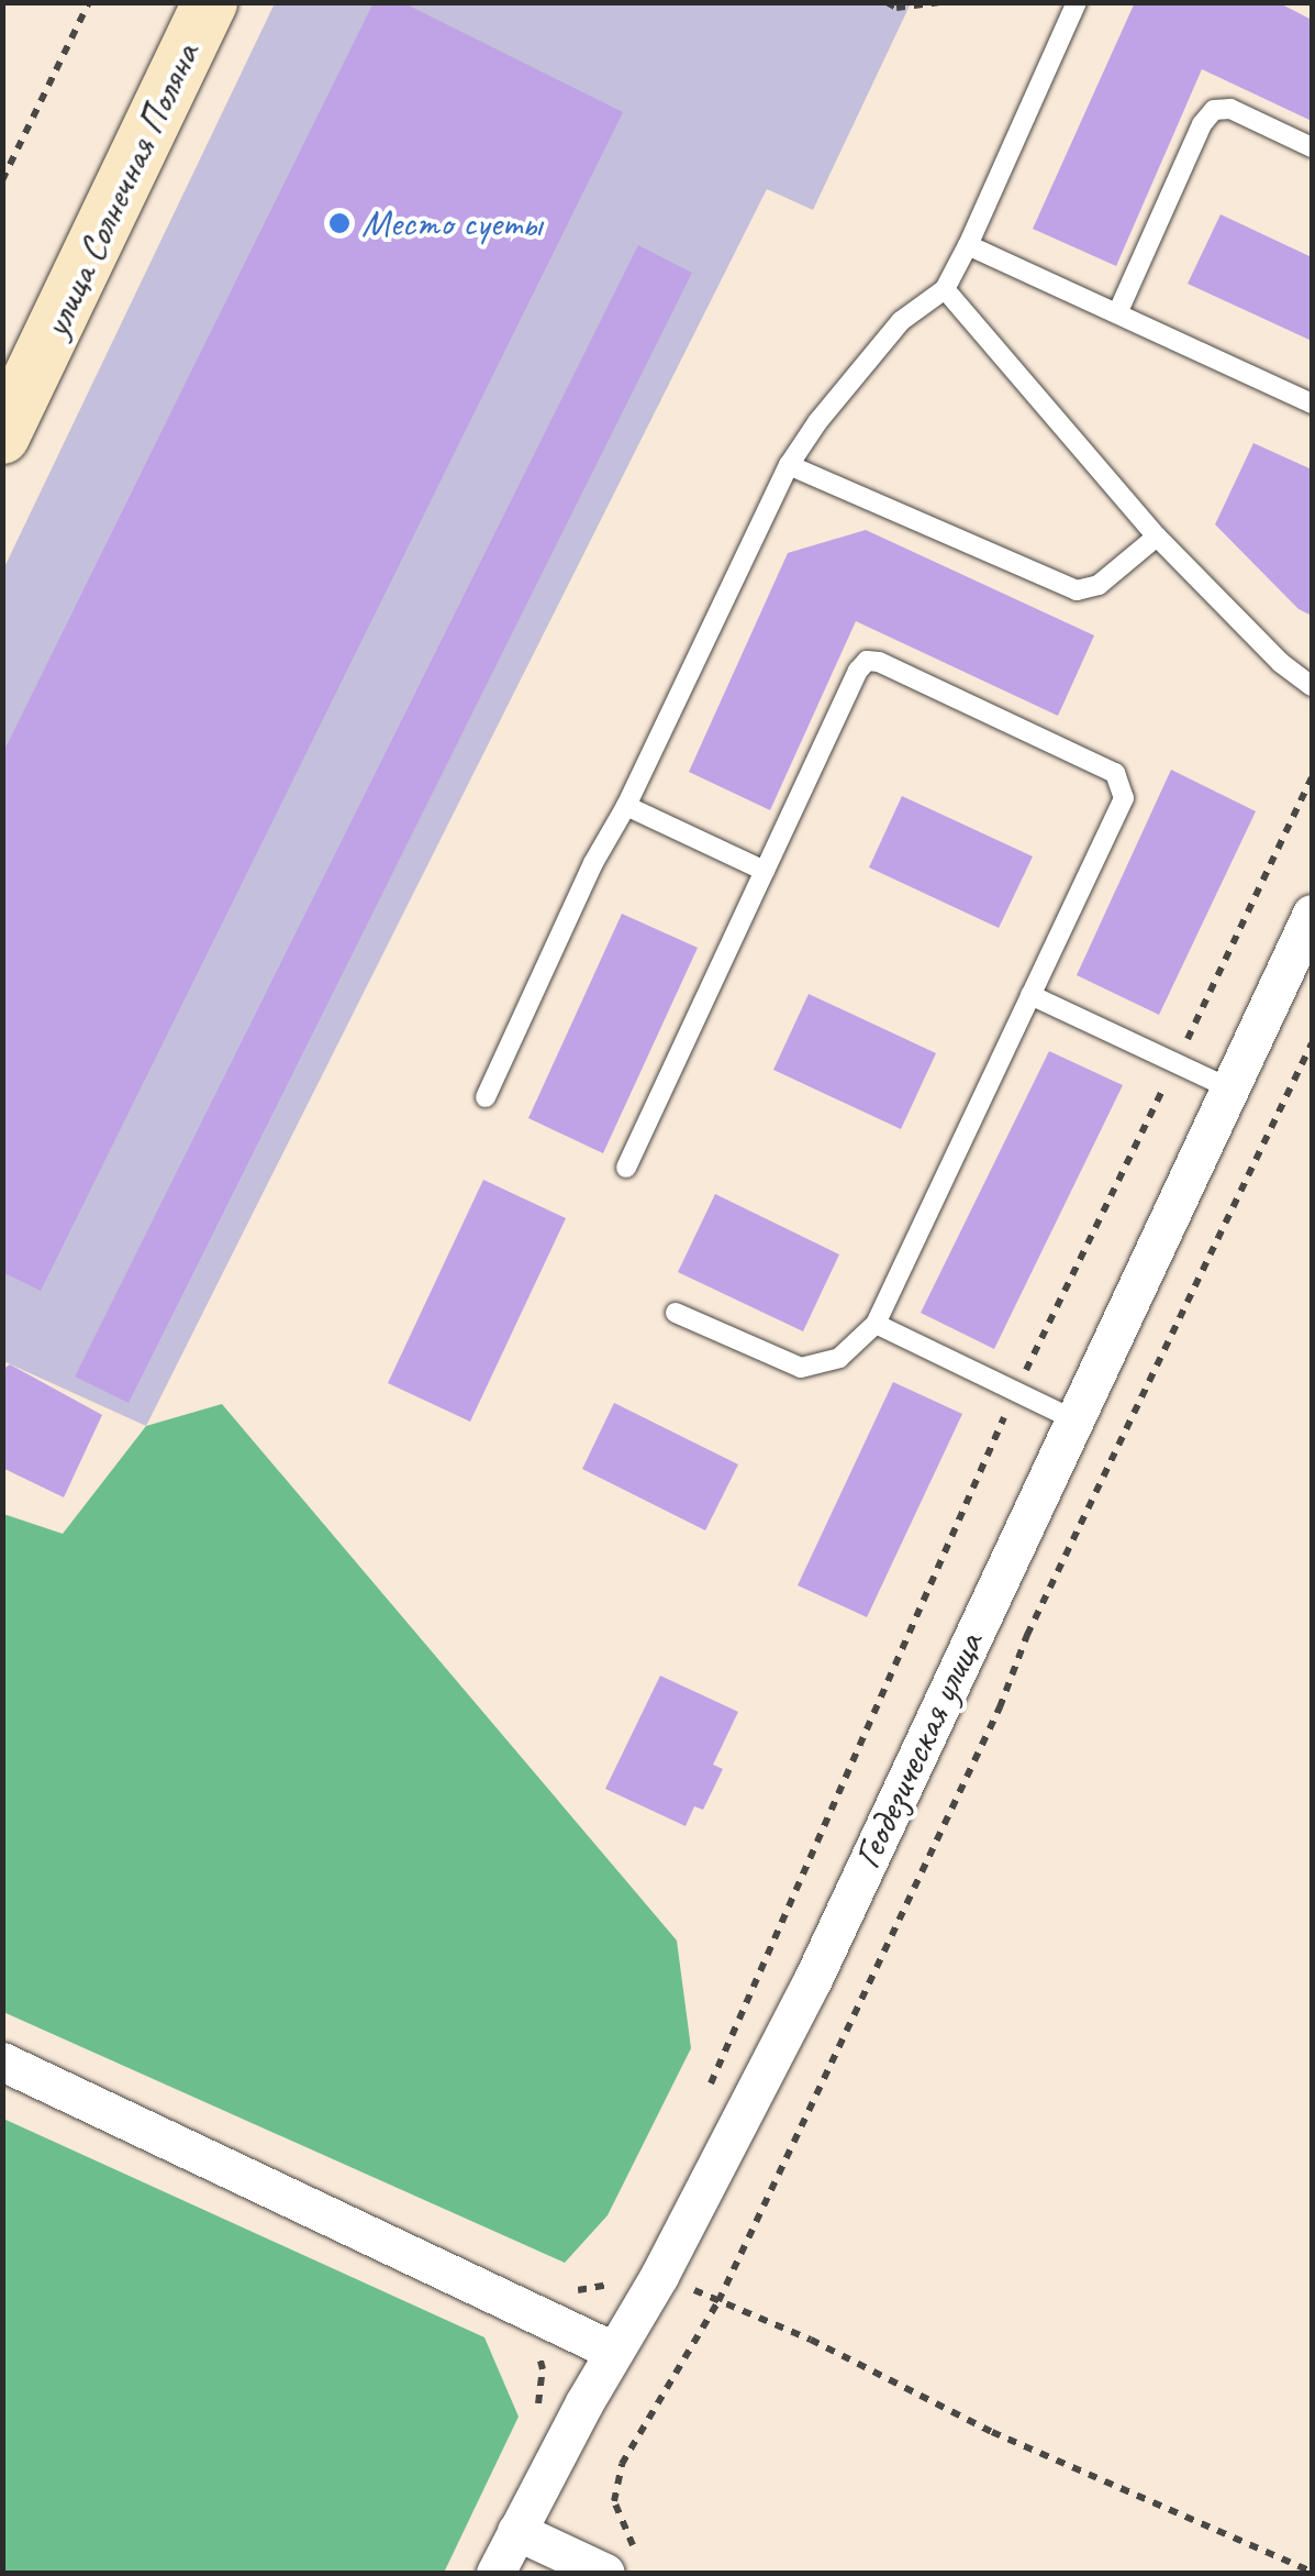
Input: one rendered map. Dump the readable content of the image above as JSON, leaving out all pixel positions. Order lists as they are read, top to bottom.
{
  "streets": {
    "street": ["улица Солнечная Поляна", "Геодезическая улица"]
  },
  "places": ["Место суеты"]
}
